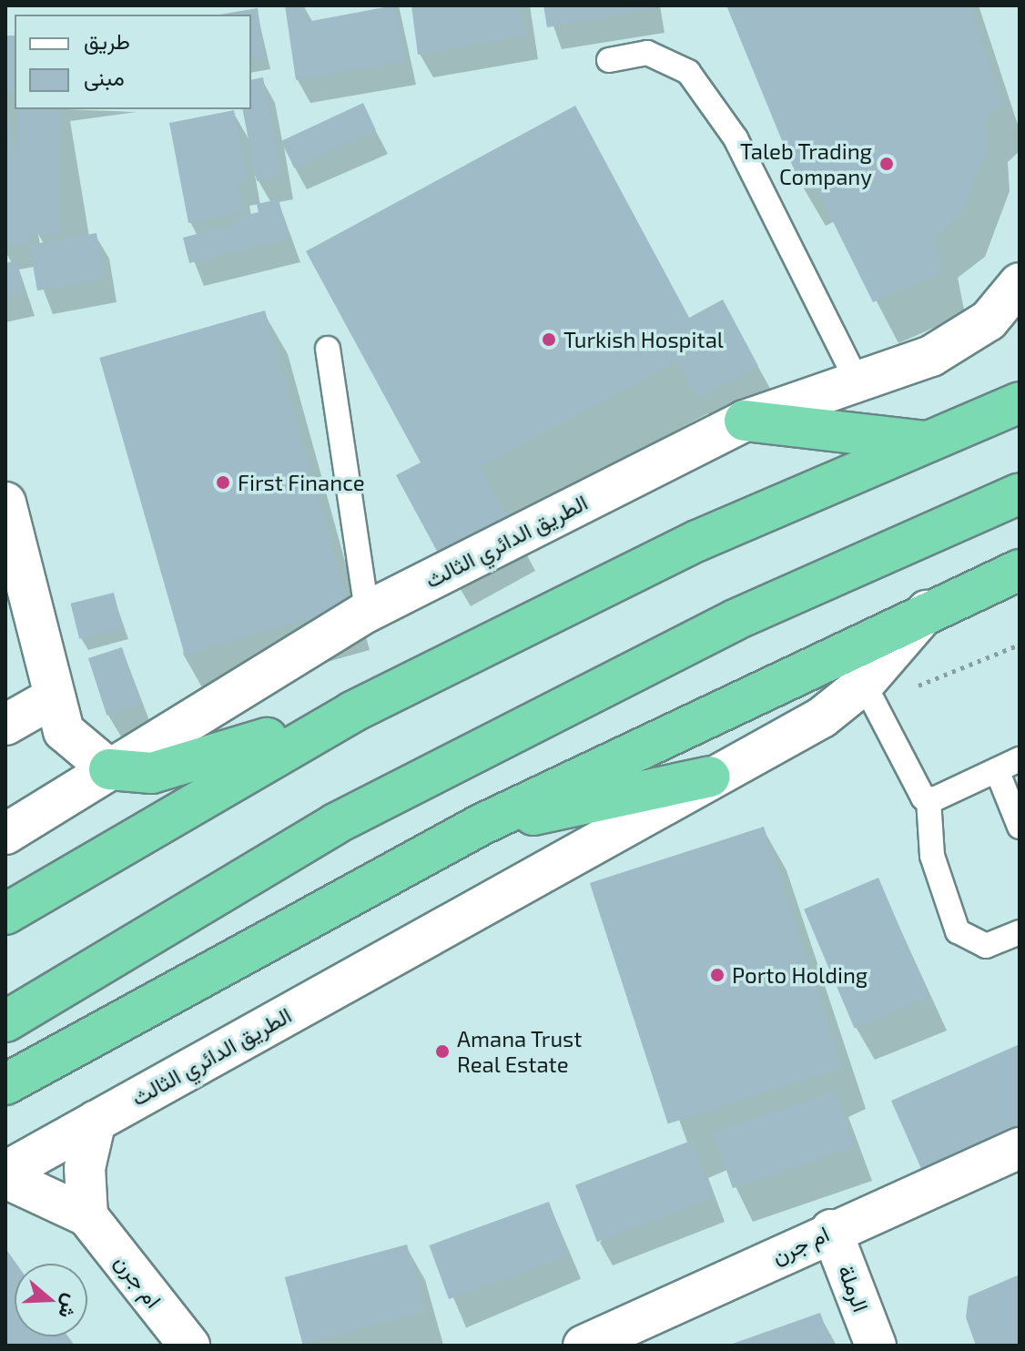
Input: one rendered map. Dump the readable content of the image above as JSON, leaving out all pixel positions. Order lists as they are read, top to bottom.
{
  "streets": {
    "highway": ["الطريق الدائري الثالث"],
    "street": ["ام جرن", "الرملة"]
  },
  "crossings": [
    ["ام جرن", "الرملة"]
  ],
  "places": [
    "Taleb Trading Company",
    "Turkish Hospital",
    "First Finance",
    "Porto Holding",
    "Amana Trust Real Estate"
  ],
  "legend": ["طريق", "مبنى"],
  "north": "right"
}
